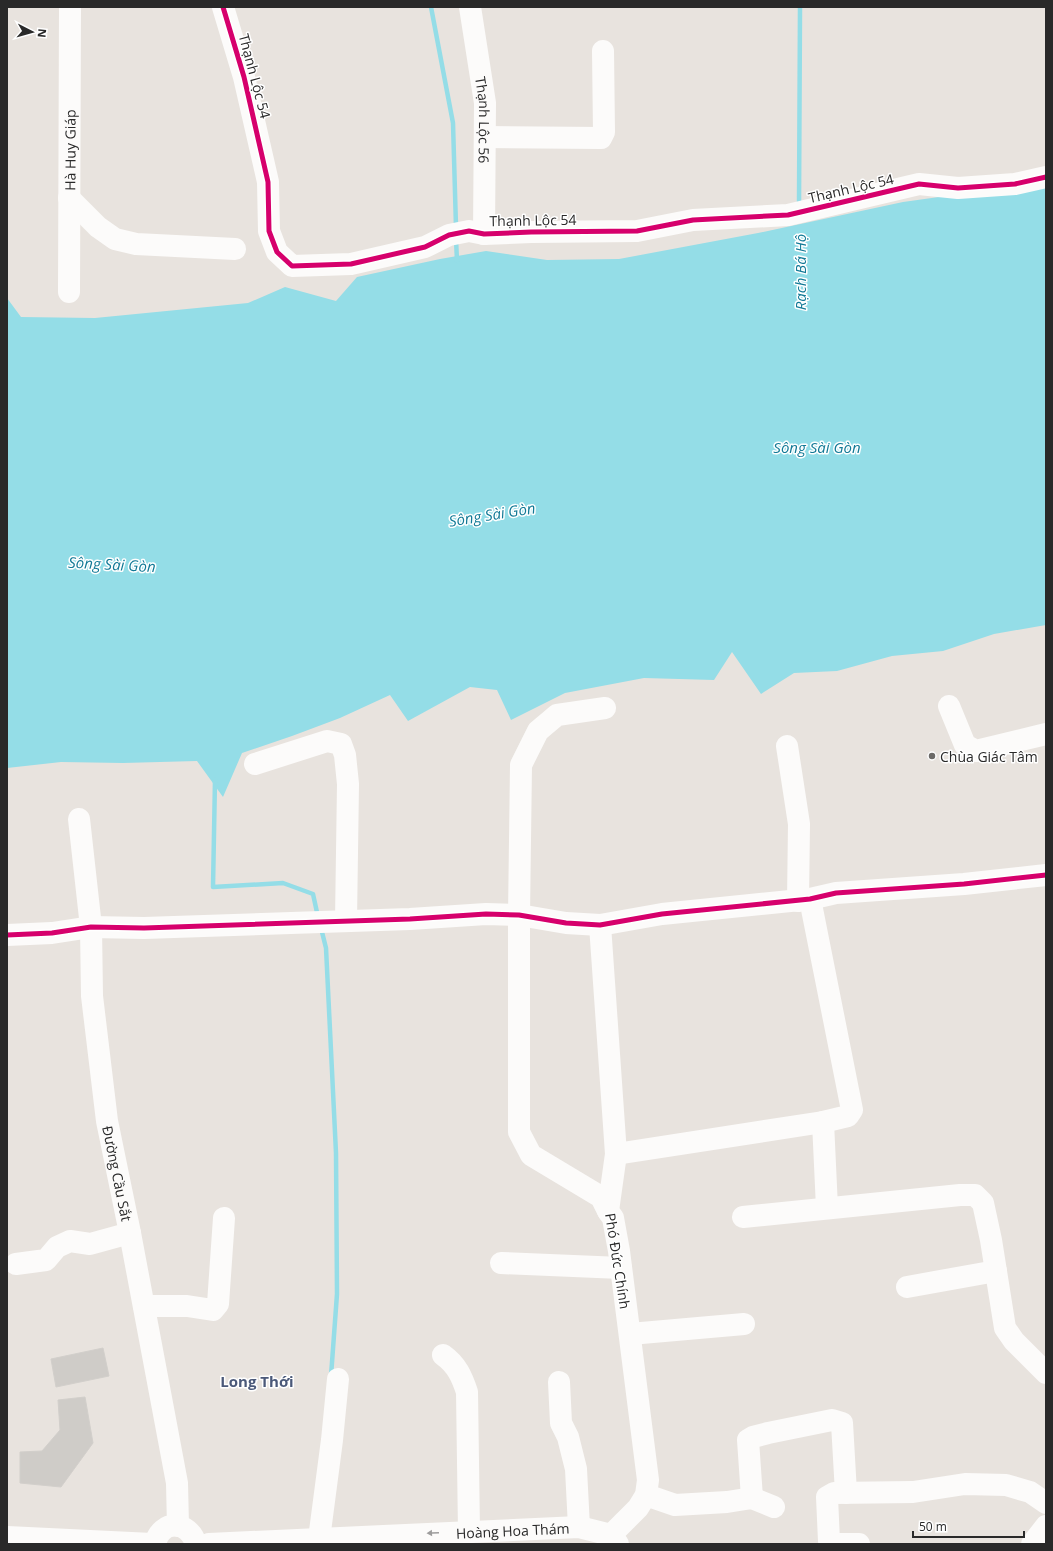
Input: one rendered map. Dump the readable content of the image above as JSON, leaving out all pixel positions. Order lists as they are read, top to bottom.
{
  "streets": {
    "street": [
      "Thạnh Lộc 54",
      "Thạnh Lộc 56",
      "Hà Huy Giáp",
      "Đường Cầu Sắt",
      "Phó Đức Chính",
      "Hoàng Hoa Thám"
    ]
  },
  "crossings": [
    ["Thạnh Lộc 54", "Thạnh Lộc 56"]
  ],
  "one_way": ["Hoàng Hoa Thám"],
  "districts": ["Long Thới"],
  "water": ["Rạch Bá Hộ", "Sông Sài Gòn"],
  "places": ["Chùa Giác Tâm"],
  "scale_bar": "50 m",
  "north": "right"
}
